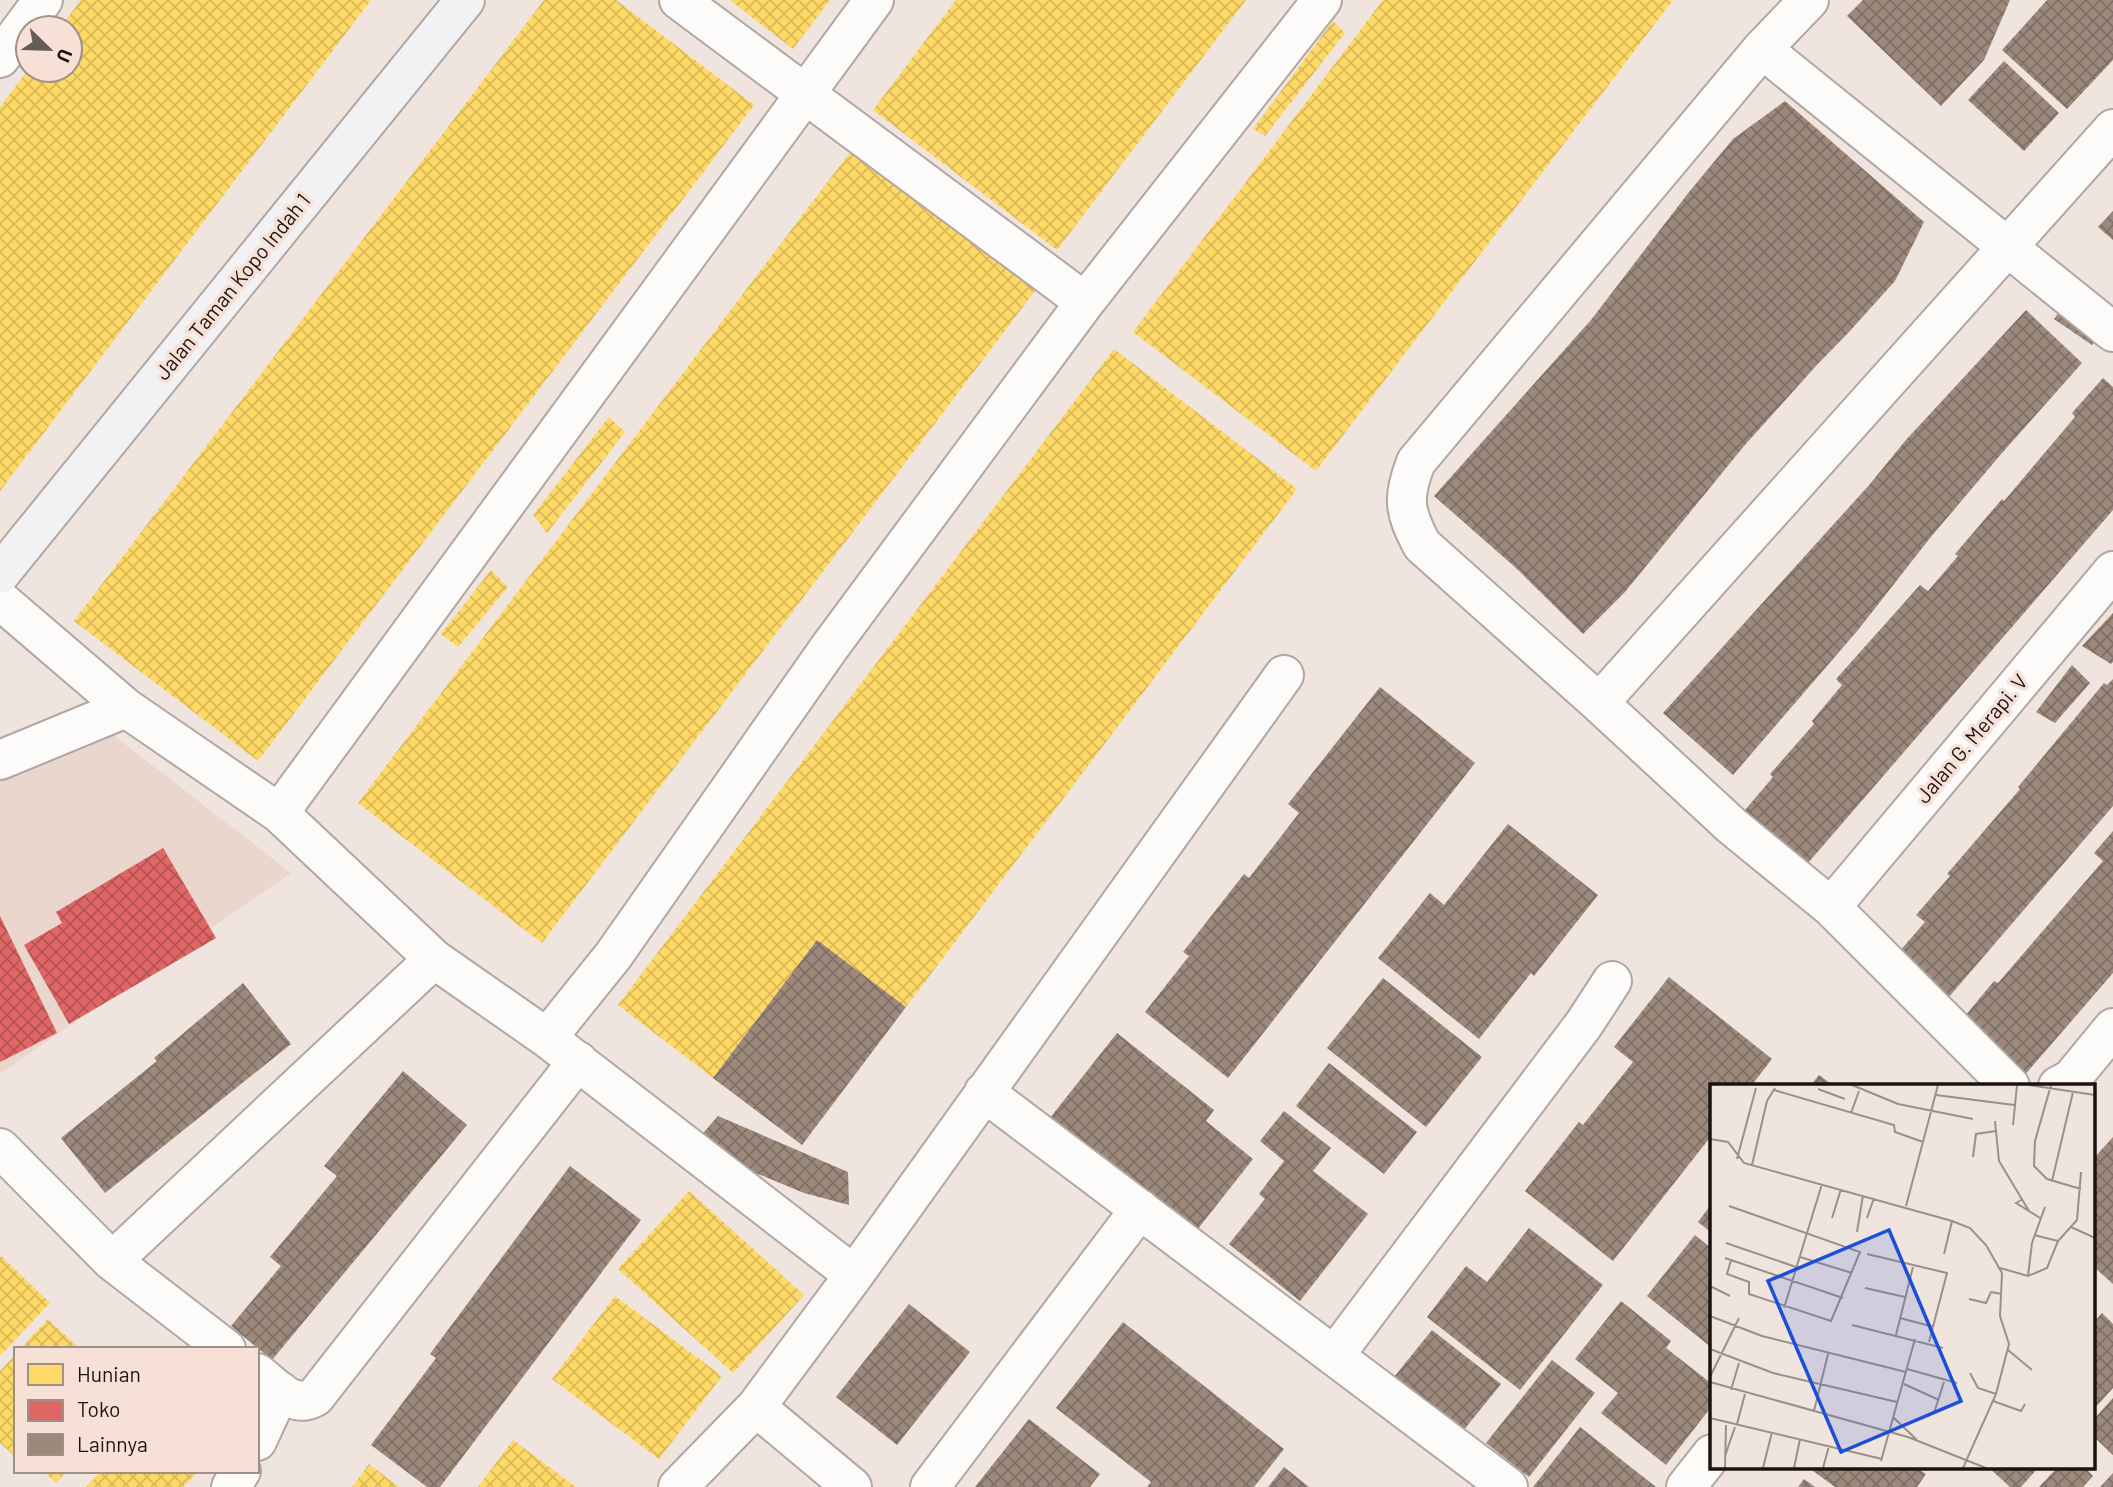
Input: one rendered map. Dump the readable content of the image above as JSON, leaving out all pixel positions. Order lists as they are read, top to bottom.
{
  "streets": {
    "main road": ["Jalan Taman Kopo Indah 1"],
    "street": ["Jalan G. Merapi. V"]
  },
  "legend": ["Hunian", "Toko", "Lainnya"],
  "north": "bottom right"
}
